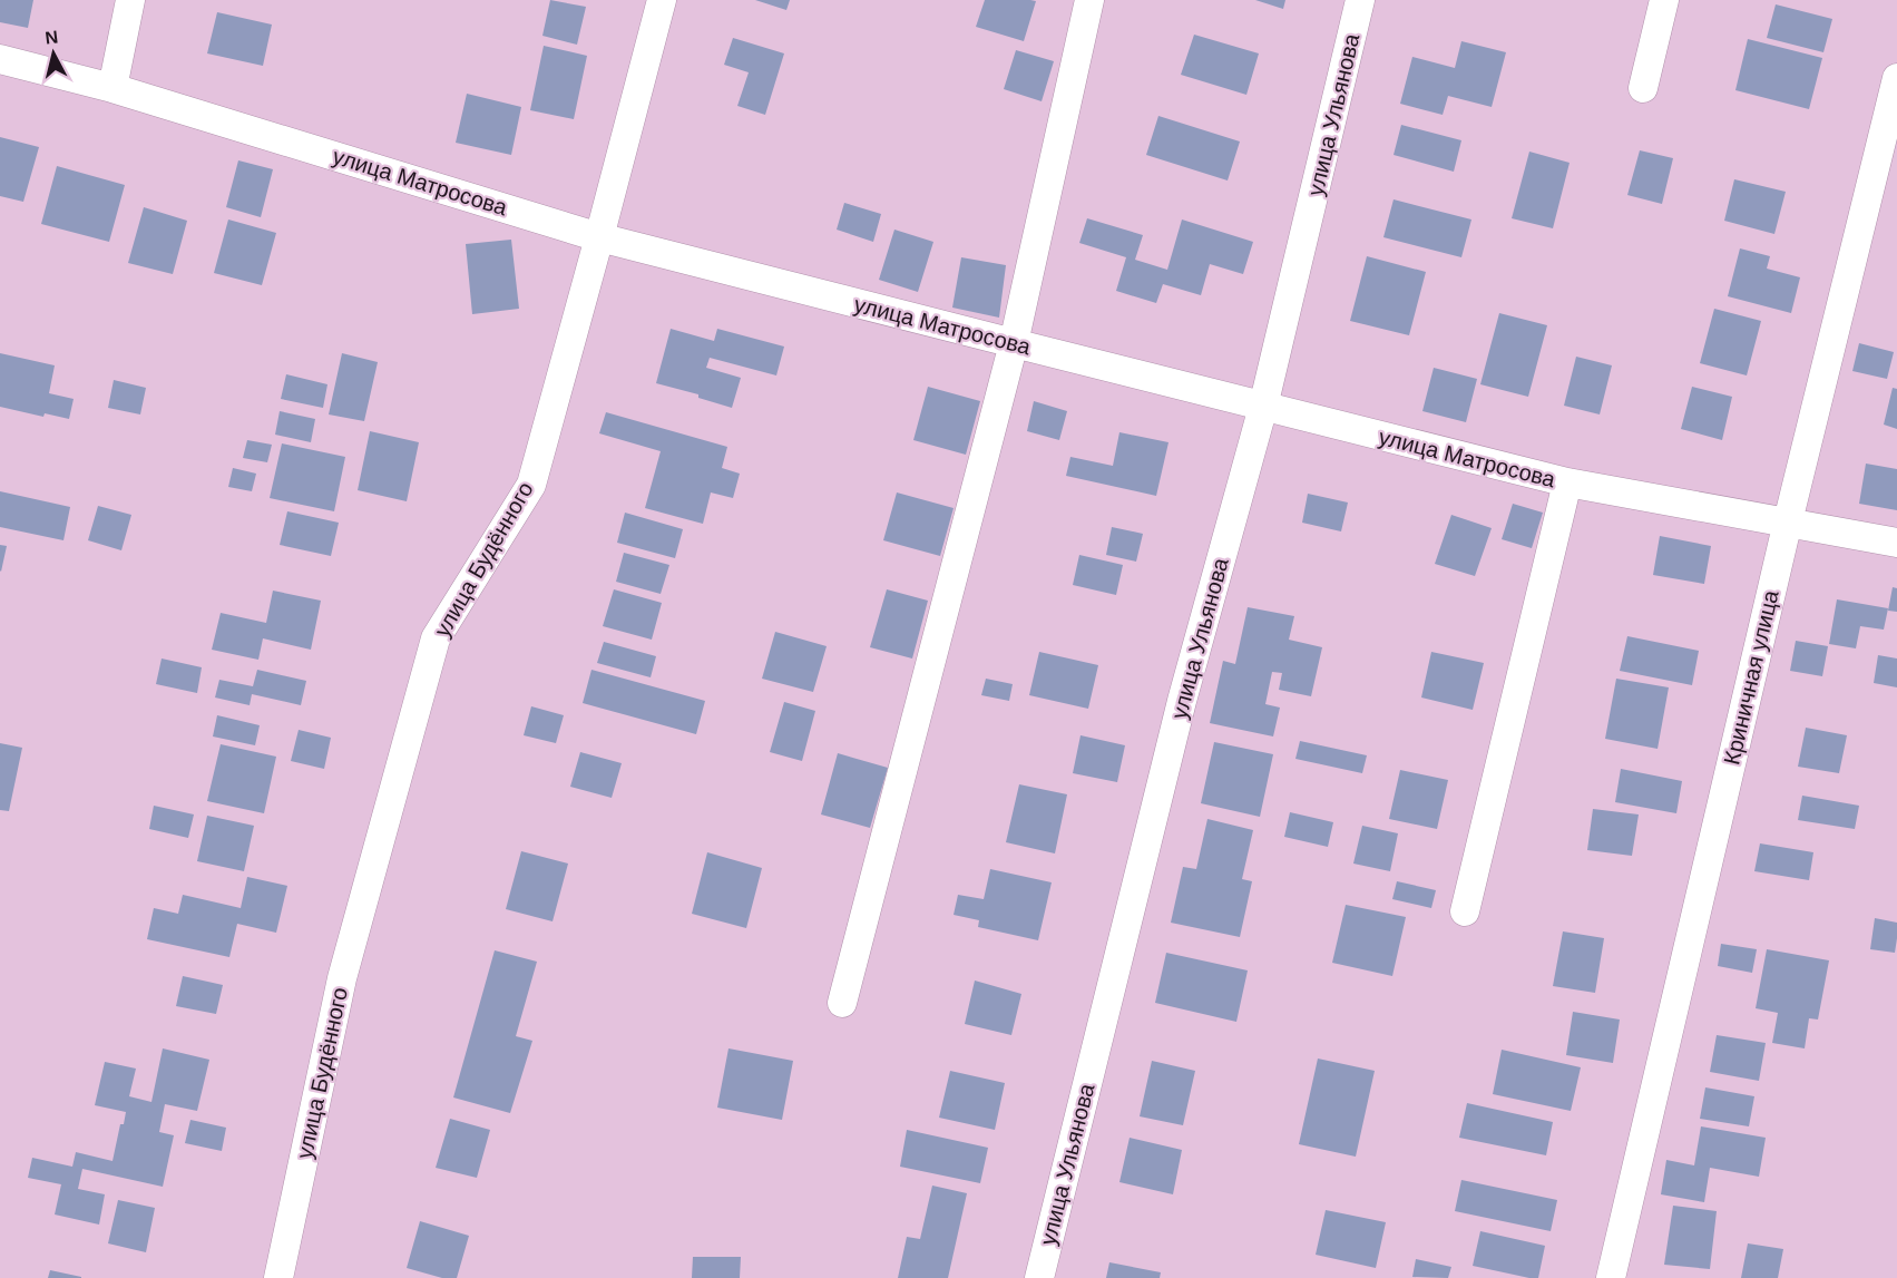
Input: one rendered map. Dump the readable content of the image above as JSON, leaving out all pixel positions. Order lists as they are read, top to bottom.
{
  "streets": {
    "street": [
      "улица Ульянова",
      "улица Матросова",
      "улица Будённого",
      "Криничная улица"
    ]
  },
  "crossings": [
    ["улица Ульянова", "улица Матросова"],
    ["улица Матросова", "улица Будённого"],
    ["улица Матросова", "Криничная улица"]
  ],
  "north": "top"
}
